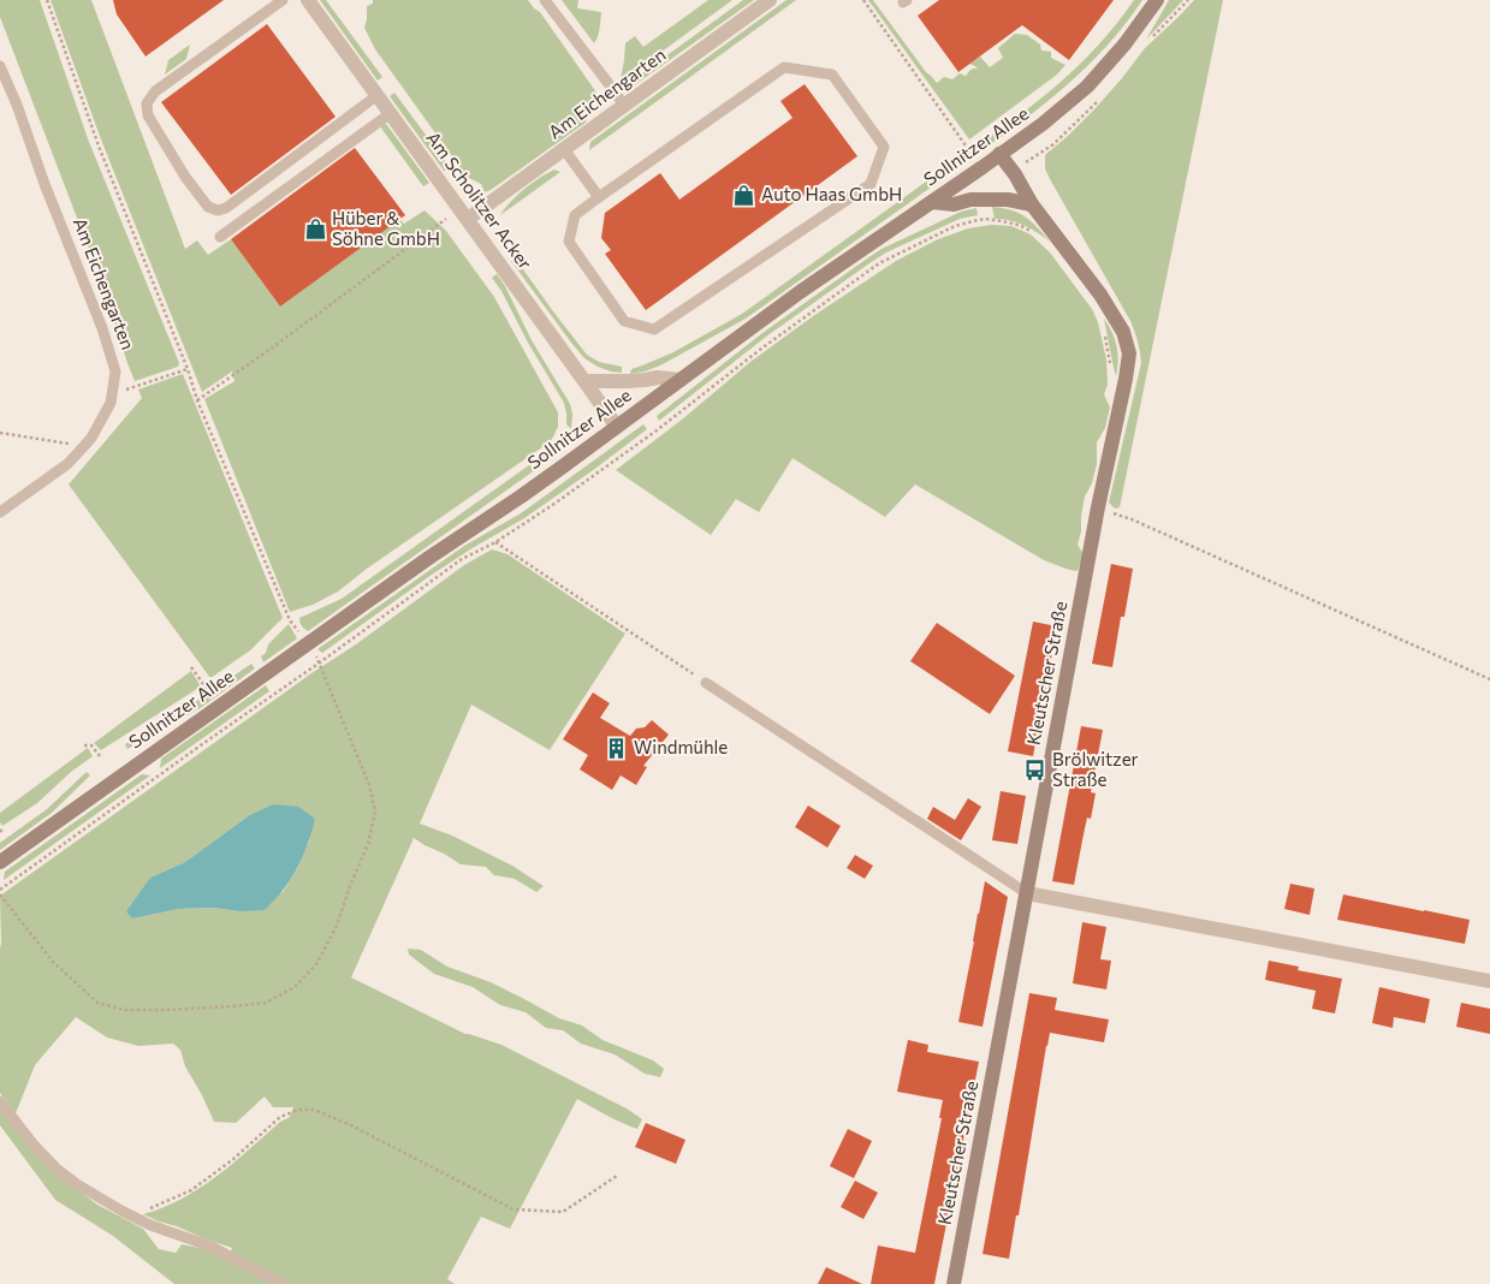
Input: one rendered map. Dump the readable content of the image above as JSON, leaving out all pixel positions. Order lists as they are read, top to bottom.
{
  "streets": {
    "main road": ["Sollnitzer Allee", "Kleutscher Straße"],
    "street": ["Am Eichengarten", "Am Scholitzer Acker"]
  },
  "crossings": [
    ["Am Eichengarten", "Am Scholitzer Acker"],
    ["Sollnitzer Allee", "Am Scholitzer Acker"],
    ["Sollnitzer Allee", "Kleutscher Straße"]
  ],
  "places": {
    "shop": ["Auto Haas GmbH", "Hüber & Söhne GmbH"],
    "building": ["Windmühle"],
    "bus stop": ["Brölwitzer Straße"]
  }
}
